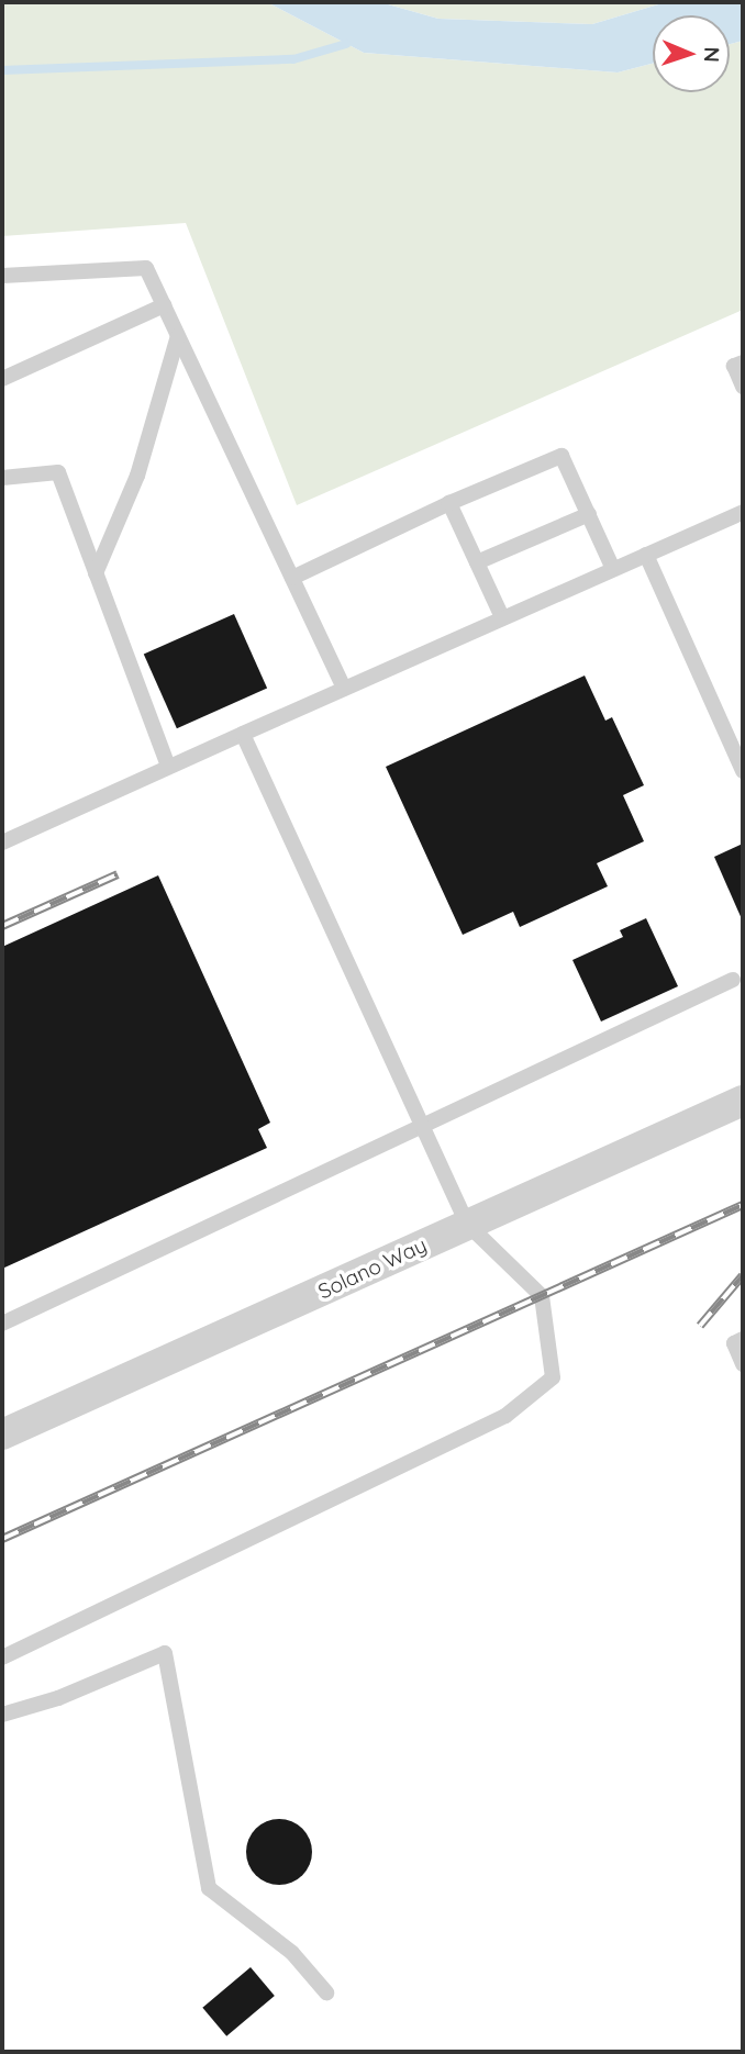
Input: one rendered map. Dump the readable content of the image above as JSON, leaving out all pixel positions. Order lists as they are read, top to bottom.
{
  "streets": {
    "street": ["Solano Way"]
  },
  "north": "right"
}
